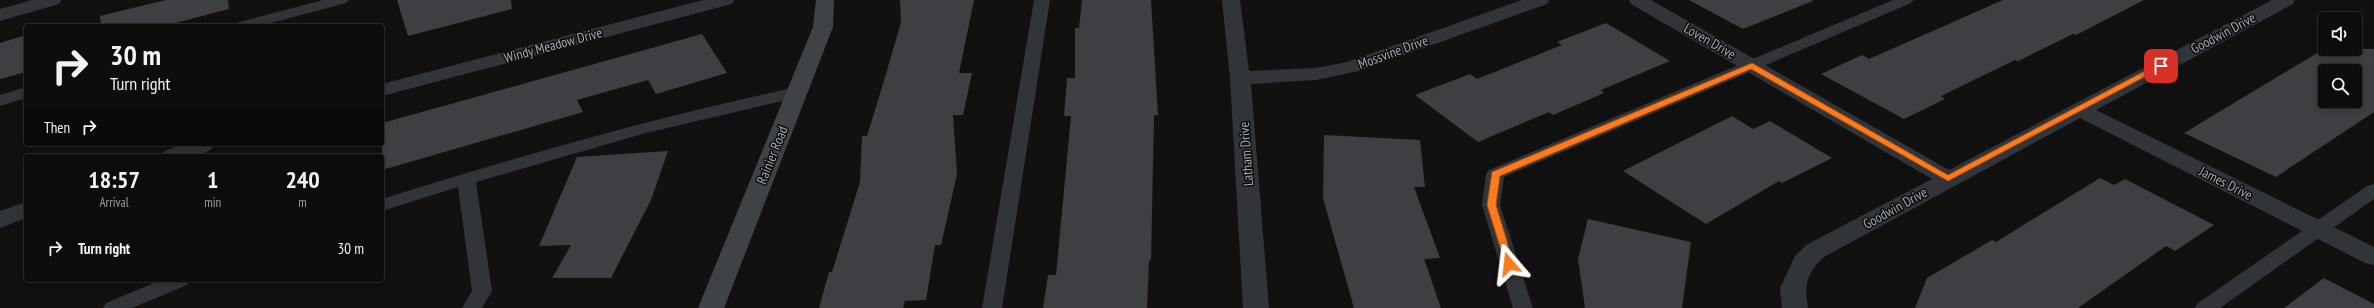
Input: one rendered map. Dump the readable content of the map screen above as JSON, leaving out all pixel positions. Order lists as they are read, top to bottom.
{
  "streets": {
    "street": [
      "Goodwin Drive",
      "Loven Drive",
      "Windy Meadow Drive",
      "Mossvine Drive",
      "Latham Drive",
      "Rainier Road",
      "James Drive"
    ]
  },
  "crossings": [
    ["Goodwin Drive", "Loven Drive"],
    ["Goodwin Drive", "James Drive"],
    ["Mossvine Drive", "Latham Drive"]
  ],
  "page": {
    "turn": ["30 m", "Turn right"],
    "then": "Then",
    "eta": [
      "18:57",
      "Arrival",
      "1",
      "min",
      "240",
      "m"
    ],
    "list": [
      {
        "name": "Turn right",
        "value": "30 m"
      }
    ]
  }
}
